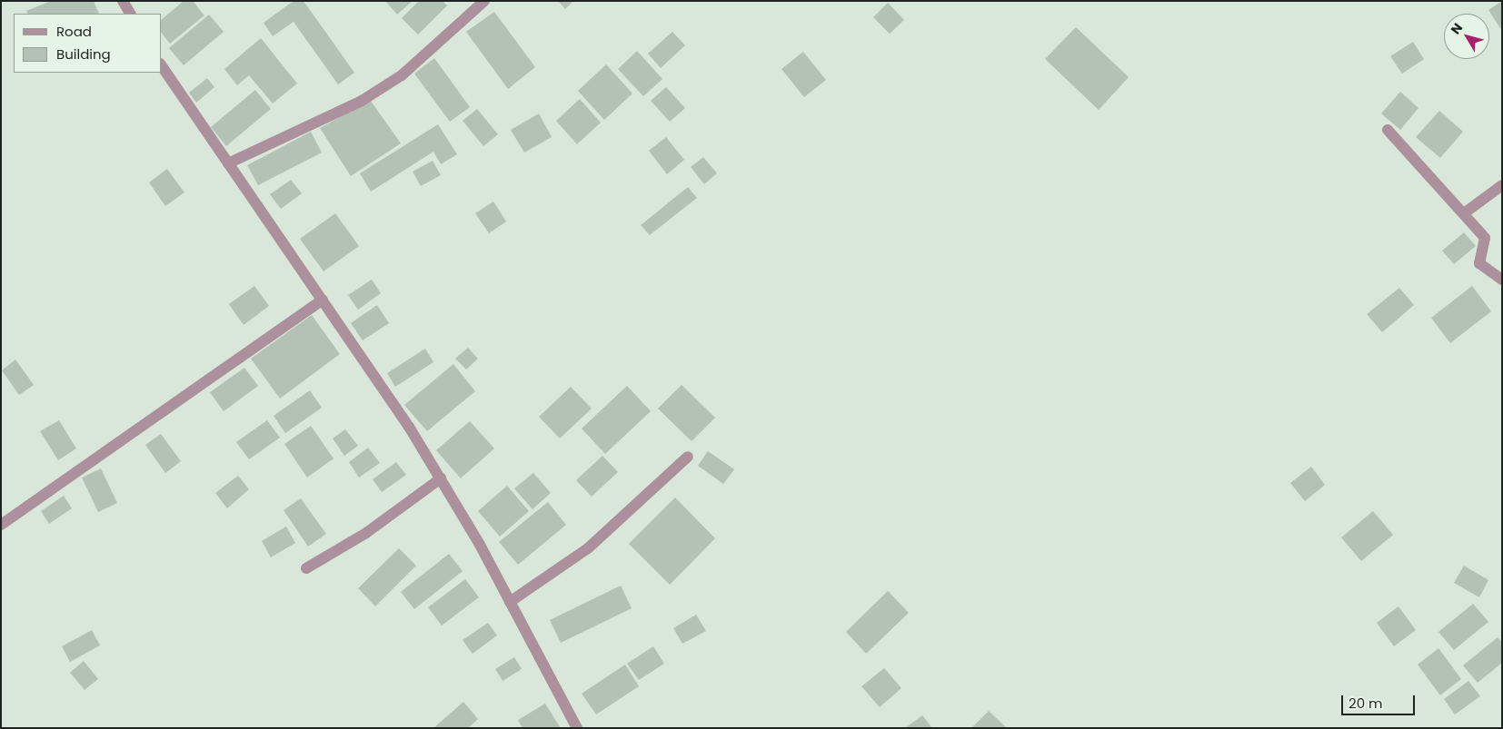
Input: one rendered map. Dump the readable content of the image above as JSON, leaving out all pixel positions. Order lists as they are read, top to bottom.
{
  "legend": ["Road", "Building"],
  "scale_bar": "20 m",
  "north": "top left"
}
